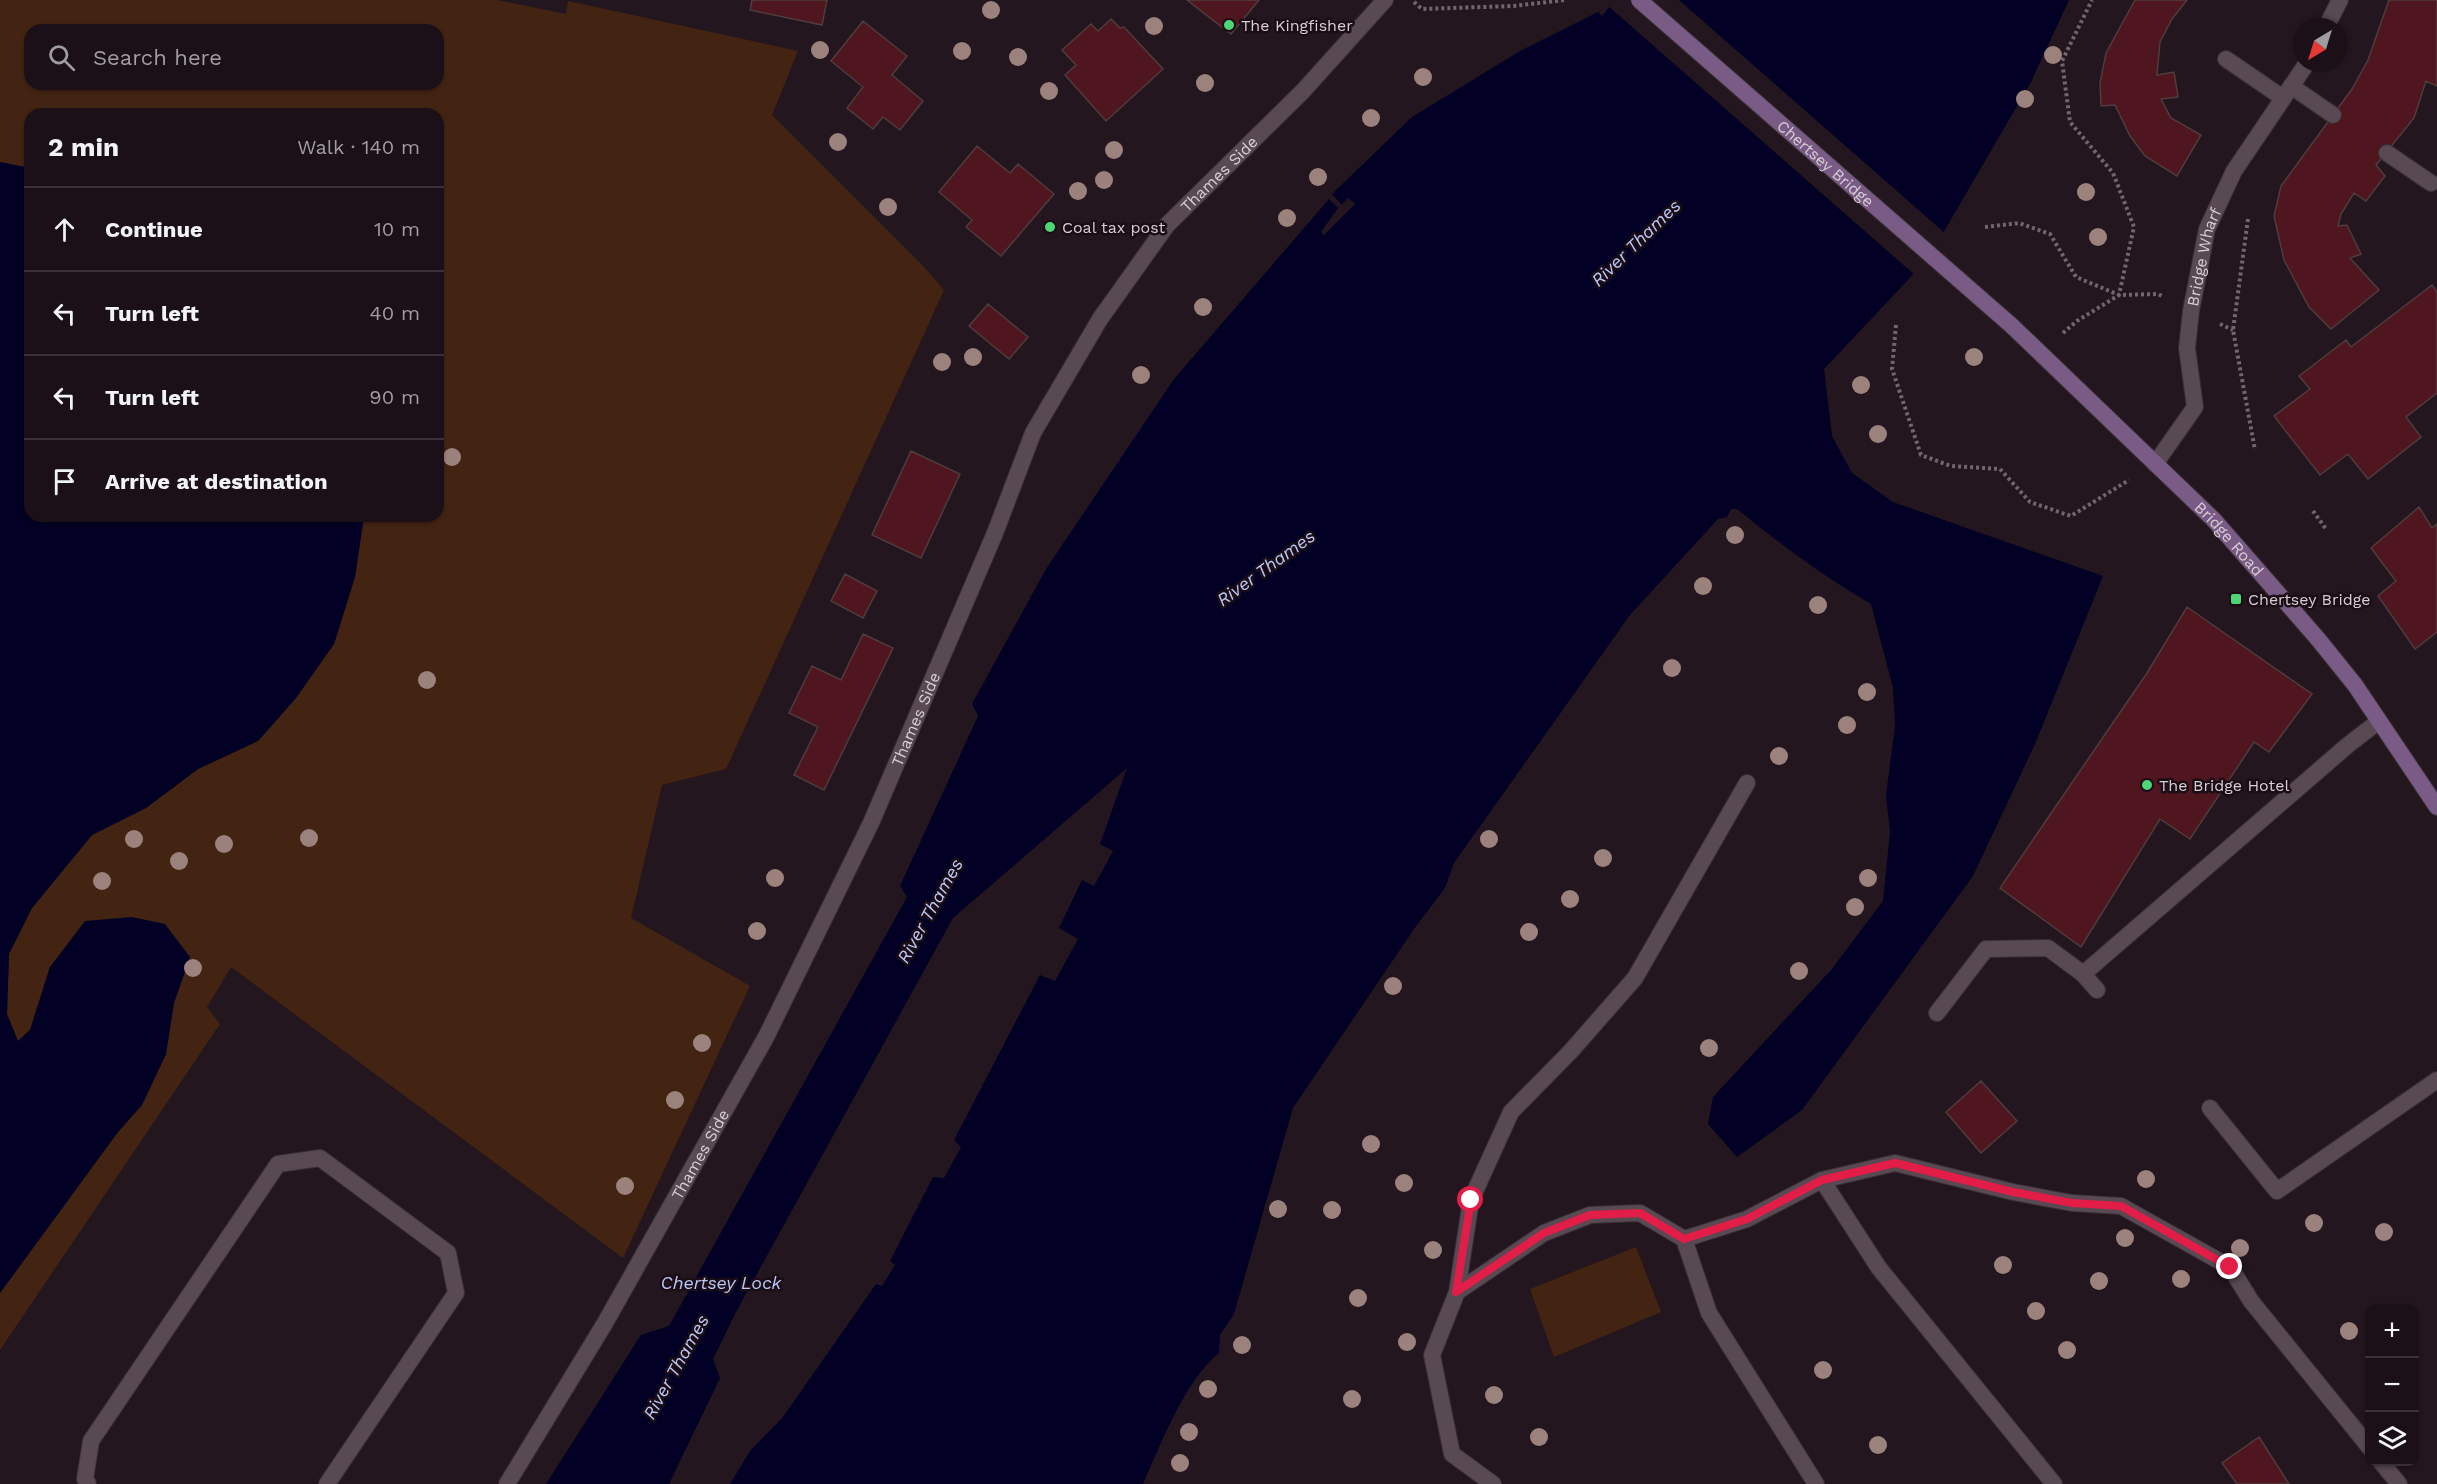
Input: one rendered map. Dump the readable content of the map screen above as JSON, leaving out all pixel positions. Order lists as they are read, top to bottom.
{
  "streets": {
    "main road": ["Chertsey Bridge", "Bridge Road"],
    "street": ["Thames Side", "Bridge Wharf"]
  },
  "crossings": [
    ["Chertsey Bridge", "Bridge Road"],
    ["Bridge Wharf", "Bridge Road"]
  ],
  "water": ["River Thames", "Chertsey Lock"],
  "places": {
    "other": ["The Kingfisher", "Coal tax post", "The Bridge Hotel"],
    "transit": ["Chertsey Bridge"]
  },
  "north": "bottom left",
  "page": {
    "search": "Search here",
    "heading": ["2 min", "Walk · 140 m"],
    "list": [
      ["Continue", "10 m"],
      ["Turn left", "40 m"],
      ["Turn left", "90 m"],
      "Arrive at destination"
    ],
    "map_buttons": ["+", "−"]
  }
}
